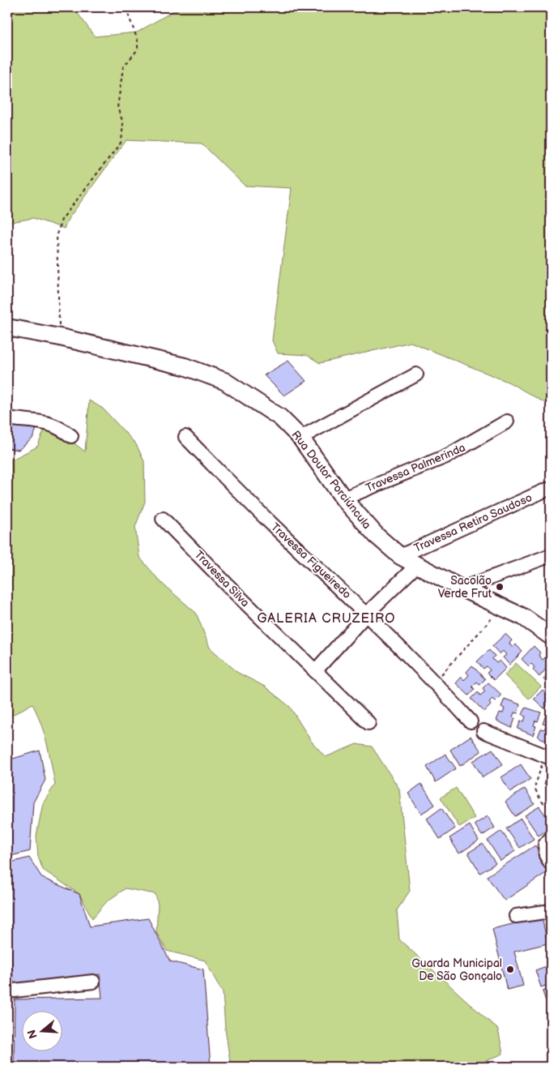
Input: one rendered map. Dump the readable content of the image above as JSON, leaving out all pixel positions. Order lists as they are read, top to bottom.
{
  "streets": {
    "main road": ["Rua Doutor Porciúncula"],
    "street": [
      "Travessa Palmerinda",
      "Travessa Retiro Saudoso",
      "Travessa Figueiredo",
      "Travessa Silva"
    ]
  },
  "crossings": [
    ["Travessa Palmerinda", "Rua Doutor Porciúncula"],
    ["Rua Doutor Porciúncula", "Travessa Retiro Saudoso"]
  ],
  "districts": ["GALERIA CRUZEIRO"],
  "places": ["Sacolão Verde Frut", "Guarda Municipal De São Gonçalo"],
  "north": "left"
}
